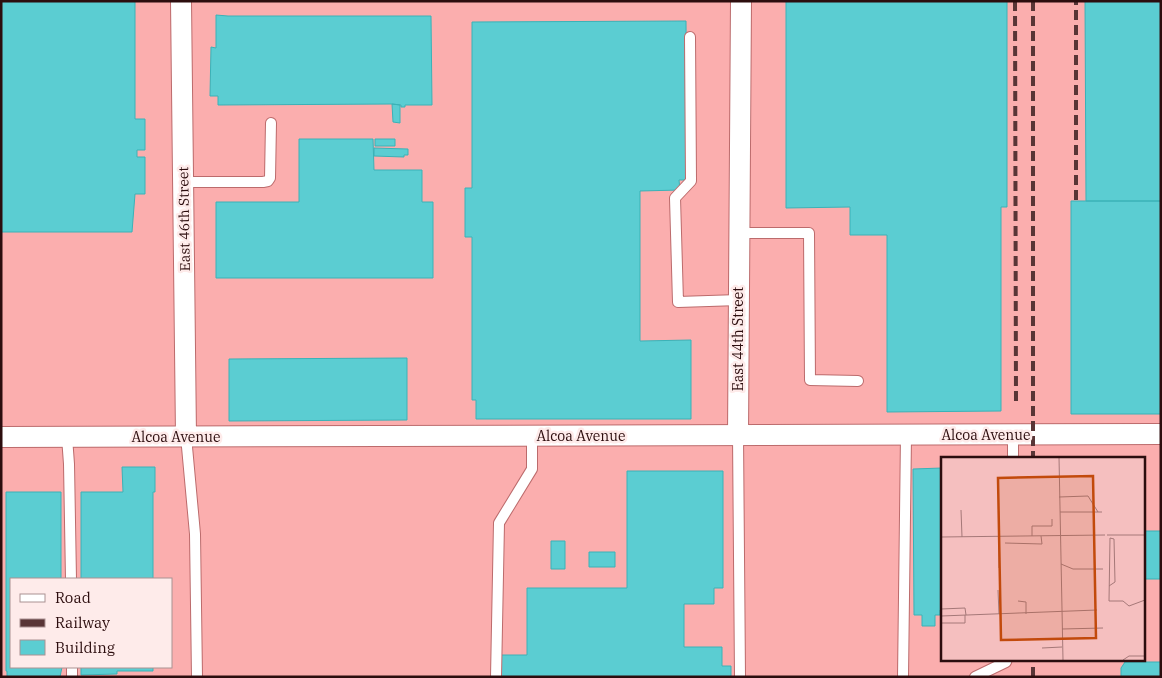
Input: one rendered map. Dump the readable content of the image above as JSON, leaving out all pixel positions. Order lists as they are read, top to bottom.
{
  "streets": {
    "street": ["East 46th Street", "East 44th Street", "Alcoa Avenue"]
  },
  "crossings": [
    ["East 46th Street", "Alcoa Avenue"],
    ["East 44th Street", "Alcoa Avenue"]
  ],
  "legend": ["Road", "Railway", "Building"]
}
